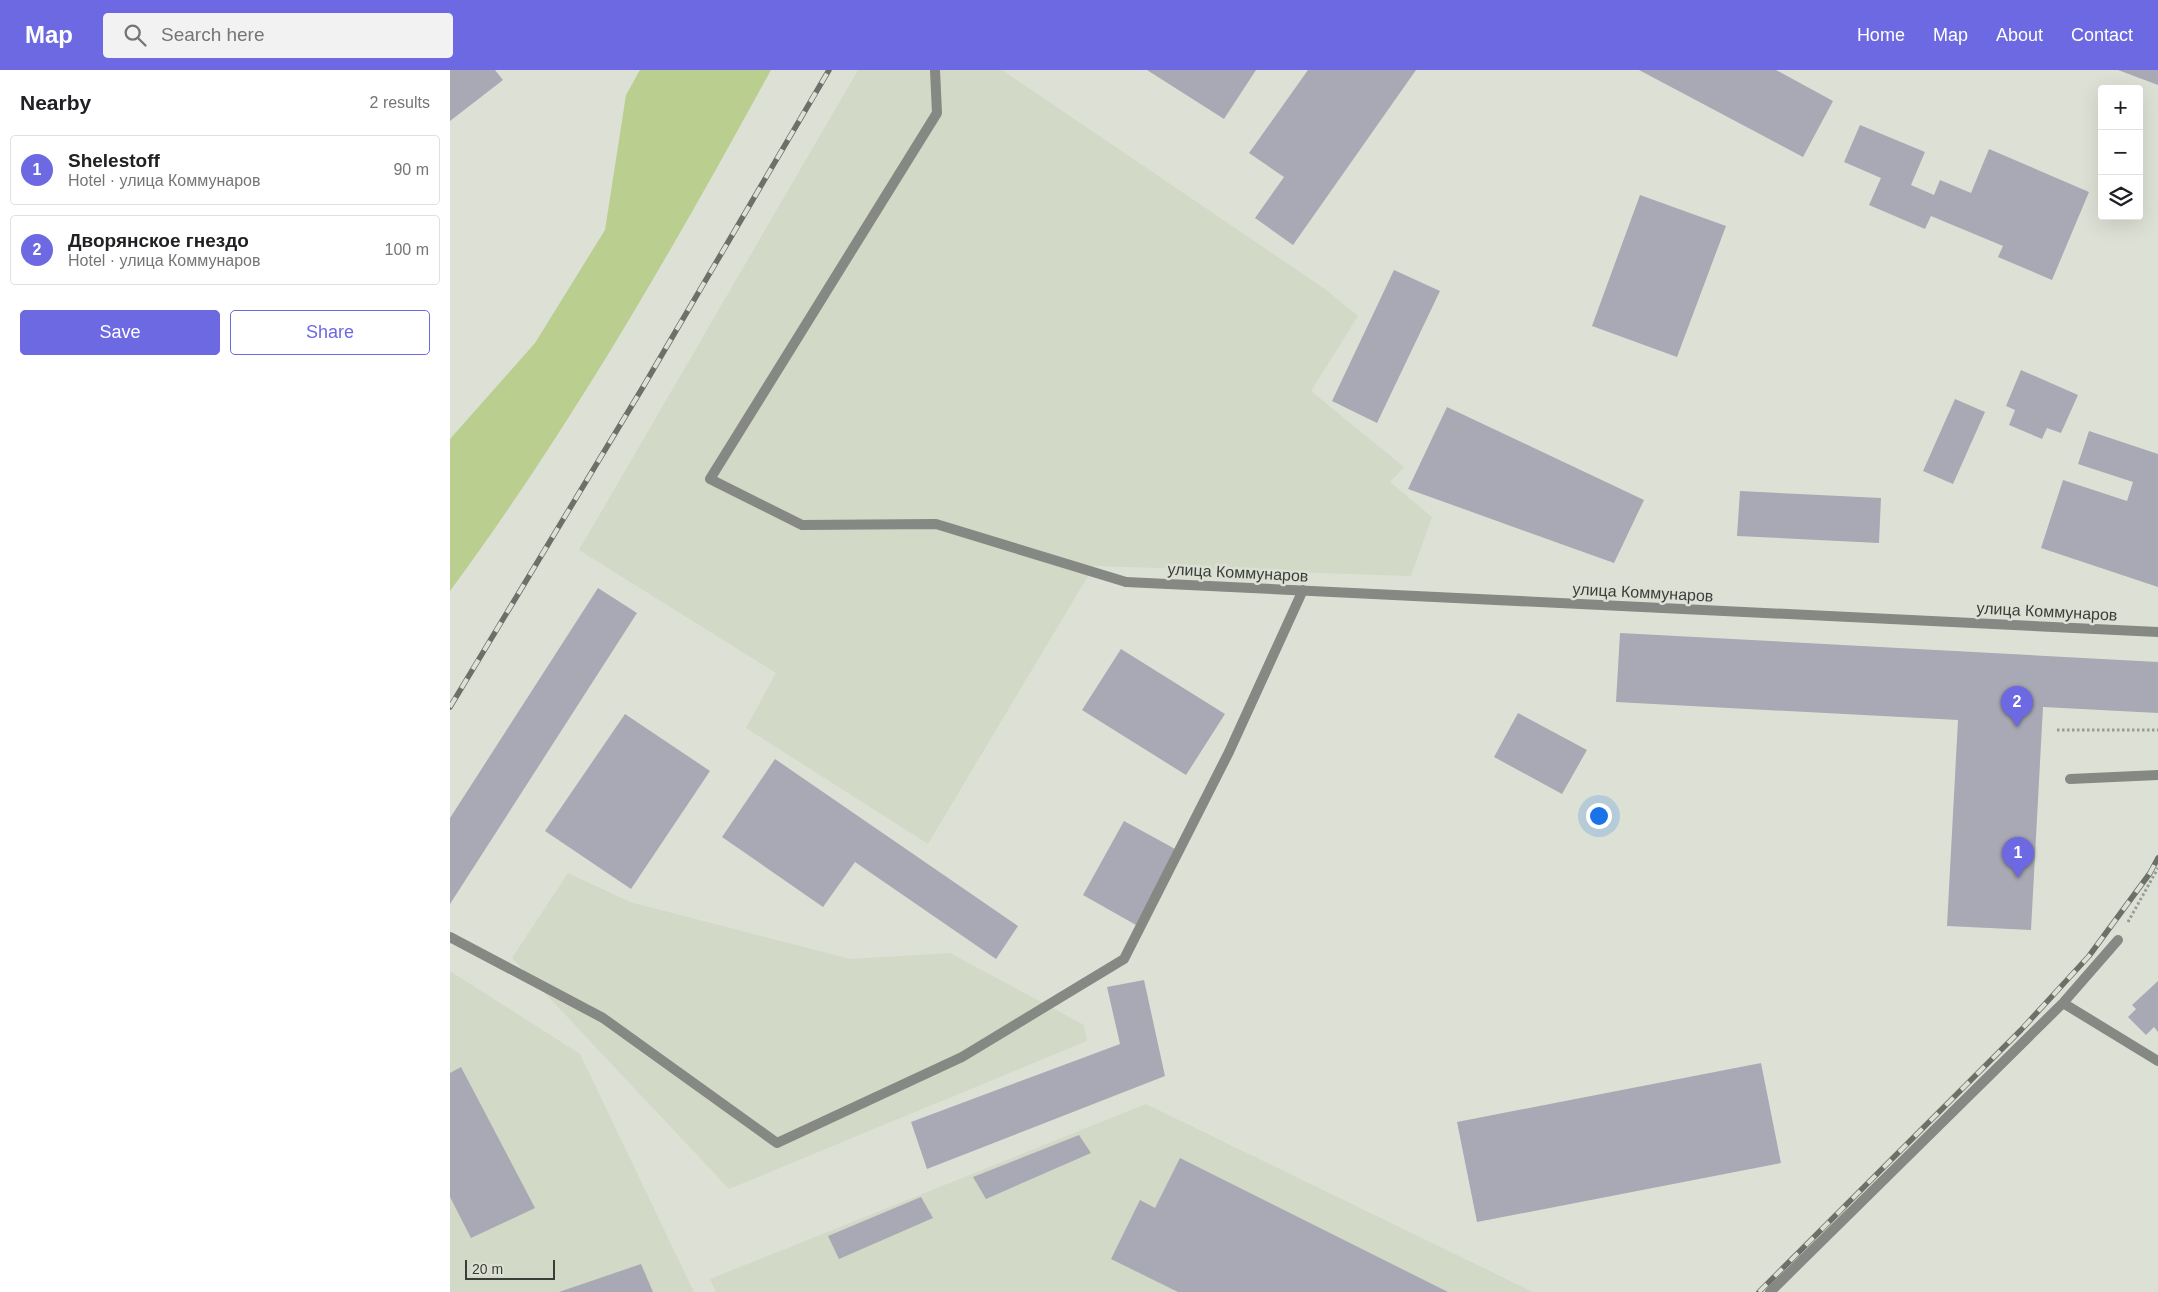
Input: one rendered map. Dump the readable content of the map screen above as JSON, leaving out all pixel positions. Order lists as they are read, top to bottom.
{
  "streets": {
    "street": ["улица Коммунаров"]
  },
  "scale_bar": "20 m",
  "page": {
    "header": "Map",
    "search": "Search here",
    "nav": [
      "Home",
      "Map",
      "About",
      "Contact"
    ],
    "heading": ["Nearby", "2 results"],
    "map_buttons": ["+", "−"],
    "list": [
      {
        "mark": "1",
        "name": "Shelestoff",
        "note": "Hotel · улица Коммунаров",
        "value": "90 m"
      },
      {
        "mark": "2",
        "name": "Дворянское гнездо",
        "note": "Hotel · улица Коммунаров",
        "value": "100 m"
      }
    ],
    "buttons": ["Save", "Share"],
    "pins": ["2", "1"],
    "scale": "20 m"
  }
}
